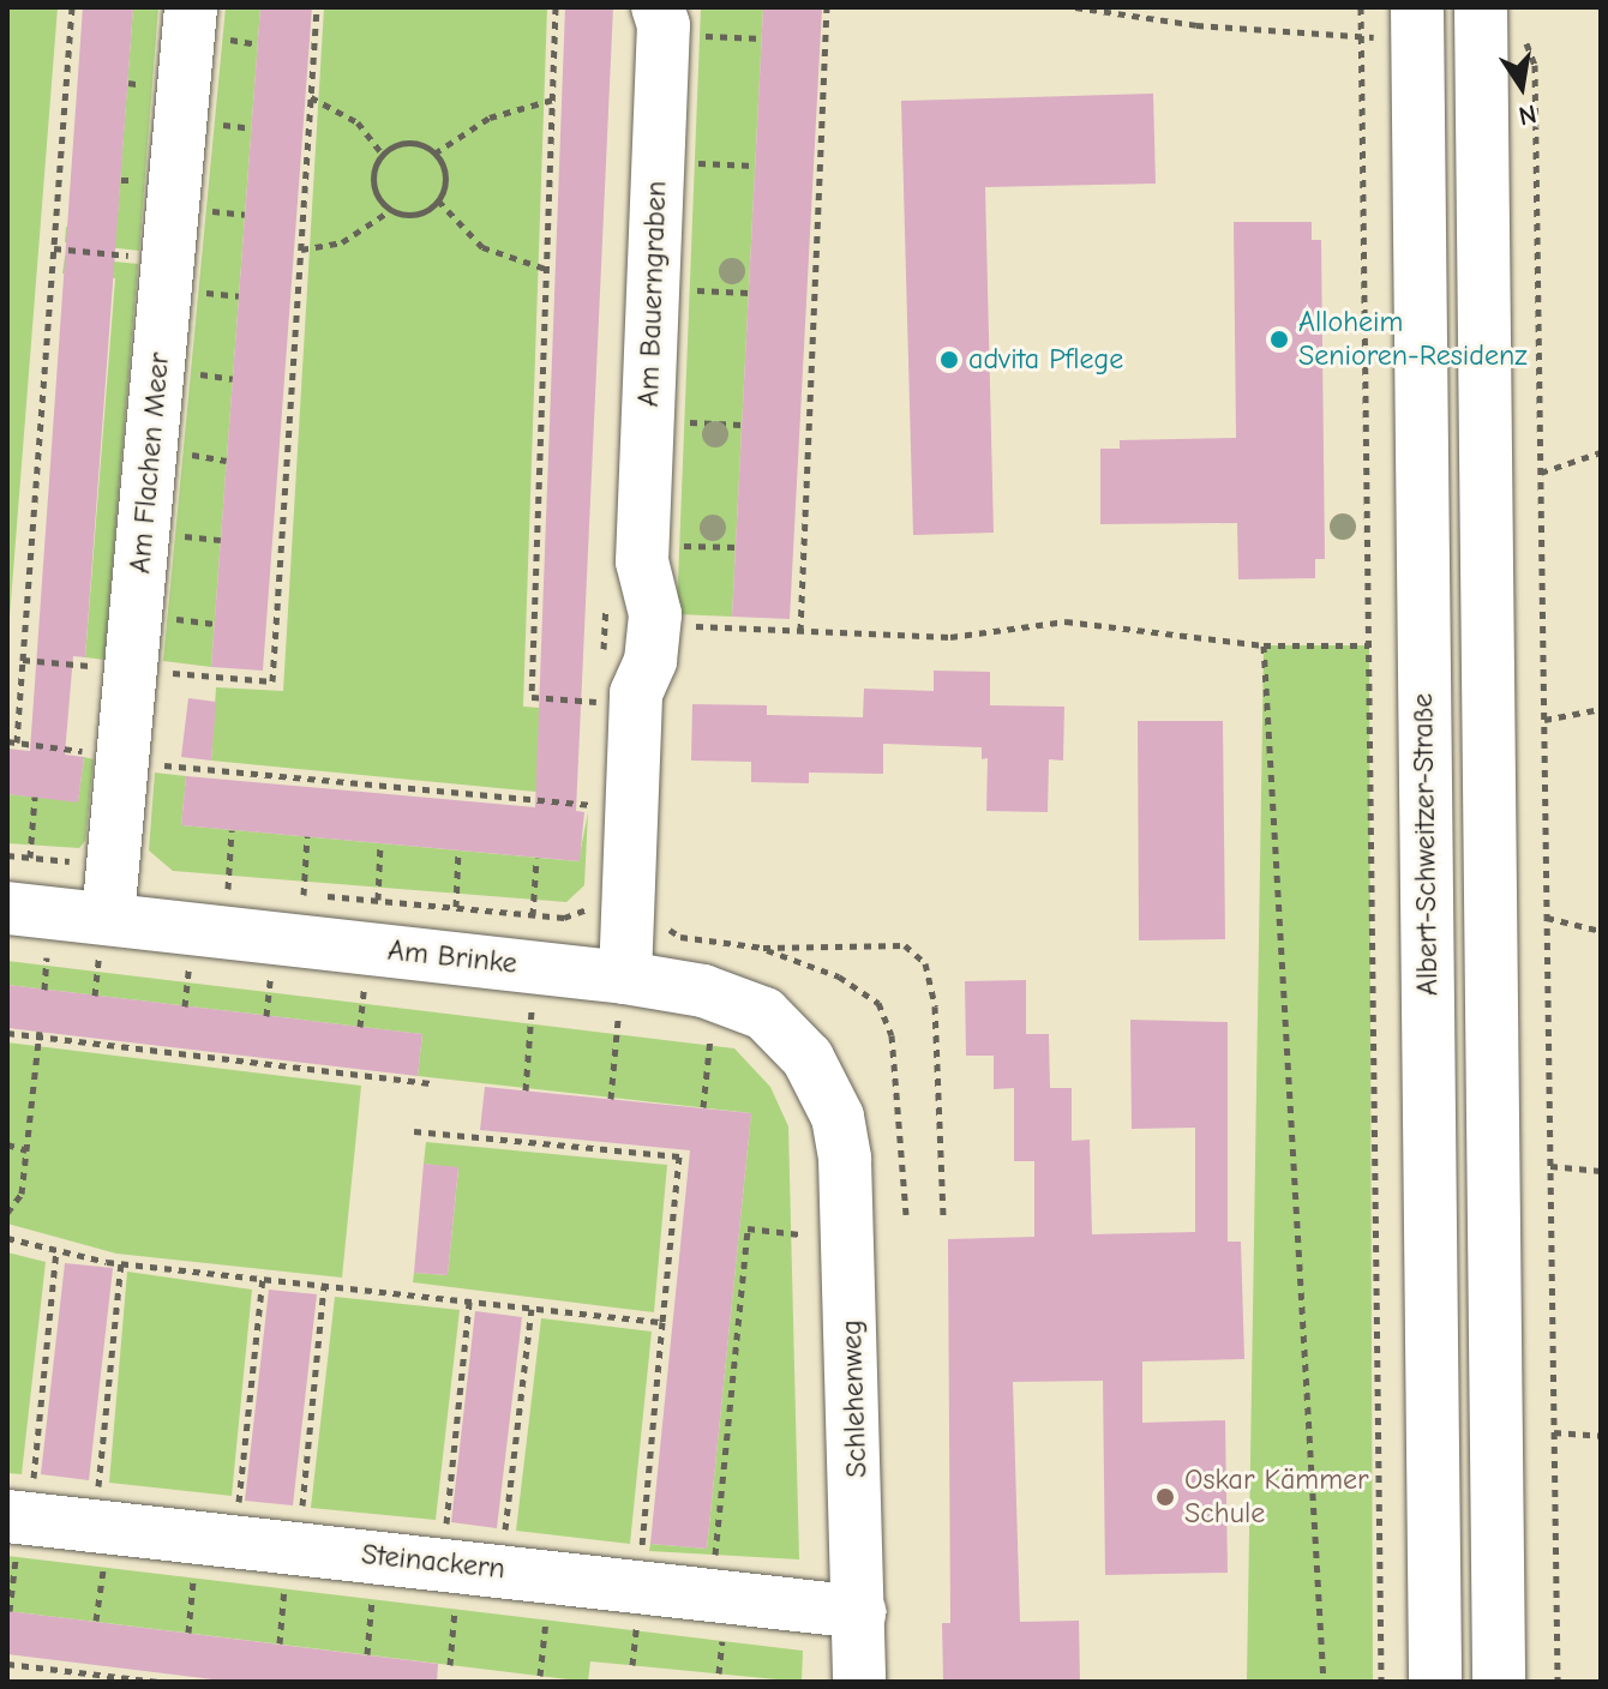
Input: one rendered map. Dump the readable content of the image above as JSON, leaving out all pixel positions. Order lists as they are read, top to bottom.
{
  "streets": {
    "street": [
      "Am Bauerngraben",
      "Am Flachen Meer",
      "Albert-Schweitzer-Straße",
      "Am Brinke",
      "Schlehenweg",
      "Steinackern"
    ]
  },
  "crossings": [
    ["Am Bauerngraben", "Am Brinke"],
    ["Am Flachen Meer", "Am Brinke"],
    ["Am Brinke", "Schlehenweg"],
    ["Schlehenweg", "Steinackern"]
  ],
  "places": ["Alloheim Senioren-Residenz", "advita Pflege", "Oskar Kämmer Schule"],
  "north": "bottom"
}
